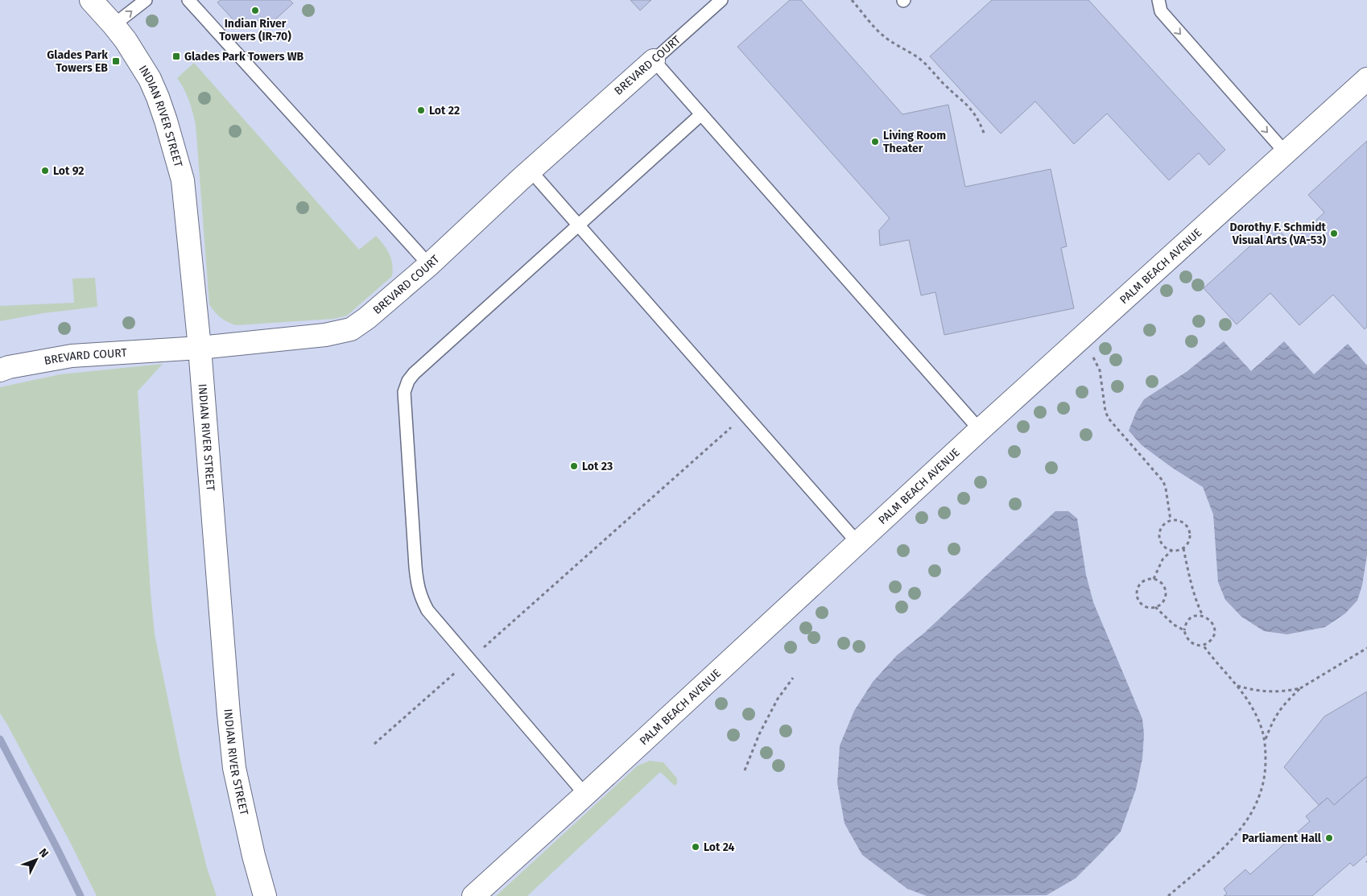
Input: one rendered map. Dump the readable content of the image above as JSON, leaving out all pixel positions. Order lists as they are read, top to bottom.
{
  "streets": {
    "street": ["BREVARD COURT", "INDIAN RIVER STREET", "PALM BEACH AVENUE"]
  },
  "crossings": [
    ["BREVARD COURT", "INDIAN RIVER STREET"]
  ],
  "places": {
    "other": [
      "Indian River Towers (IR-70)",
      "Lot 22",
      "Living Room Theater",
      "Lot 92",
      "Dorothy F. Schmidt Visual Arts (VA-53)",
      "Lot 23",
      "Parliament Hall",
      "Lot 24"
    ],
    "transit": ["Glades Park Towers WB", "Glades Park Towers EB"]
  },
  "north": "top right"
}
